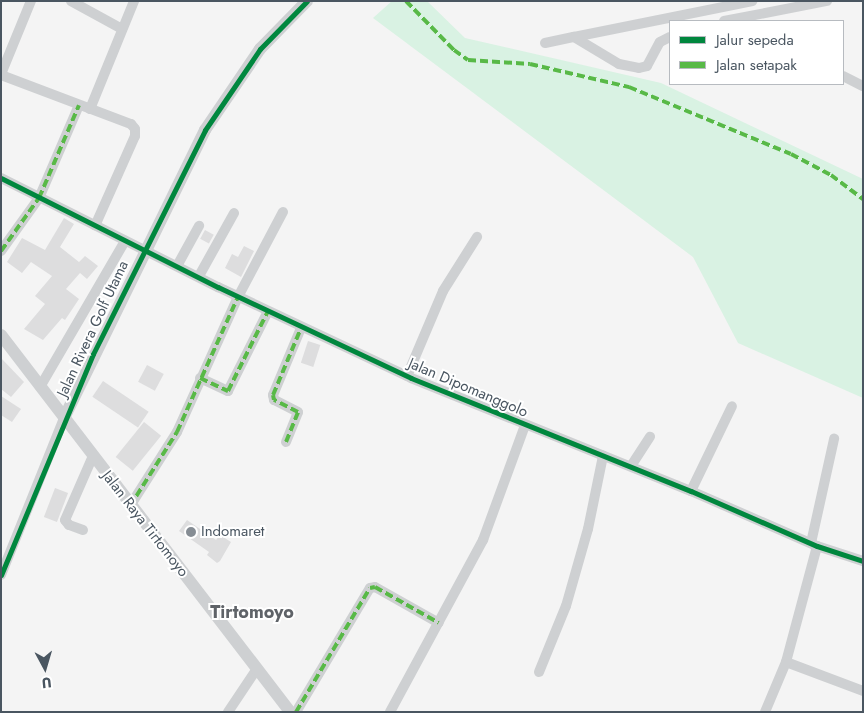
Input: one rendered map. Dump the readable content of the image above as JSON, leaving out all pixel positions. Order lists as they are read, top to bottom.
{
  "streets": {
    "street": ["Jalan Rivera Golf Utama", "Jalan Dipomanggolo", "Jalan Raya Tirtomoyo"]
  },
  "crossings": [
    ["Jalan Rivera Golf Utama", "Jalan Dipomanggolo"],
    ["Jalan Rivera Golf Utama", "Jalan Raya Tirtomoyo"]
  ],
  "districts": ["Tirtomoyo"],
  "places": ["Indomaret"],
  "legend": ["Jalur sepeda", "Jalan setapak"],
  "north": "bottom"
}
